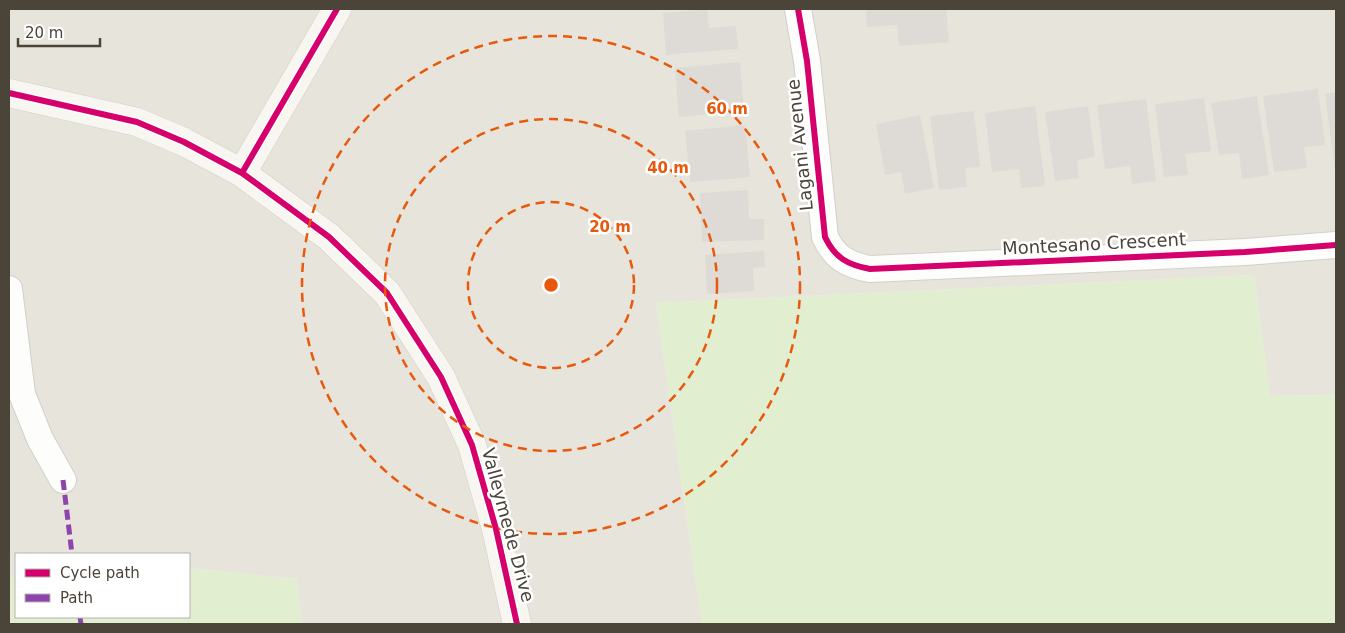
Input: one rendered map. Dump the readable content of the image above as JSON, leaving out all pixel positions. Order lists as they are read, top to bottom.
{
  "streets": {
    "street": ["Lagani Avenue", "Montesano Crescent", "Valleymede Drive"]
  },
  "crossings": [
    ["Lagani Avenue", "Montesano Crescent"]
  ],
  "legend": ["Cycle path", "Path"],
  "scale_bar": "20 m",
  "rings": ["60 m", "40 m", "20 m"]
}
